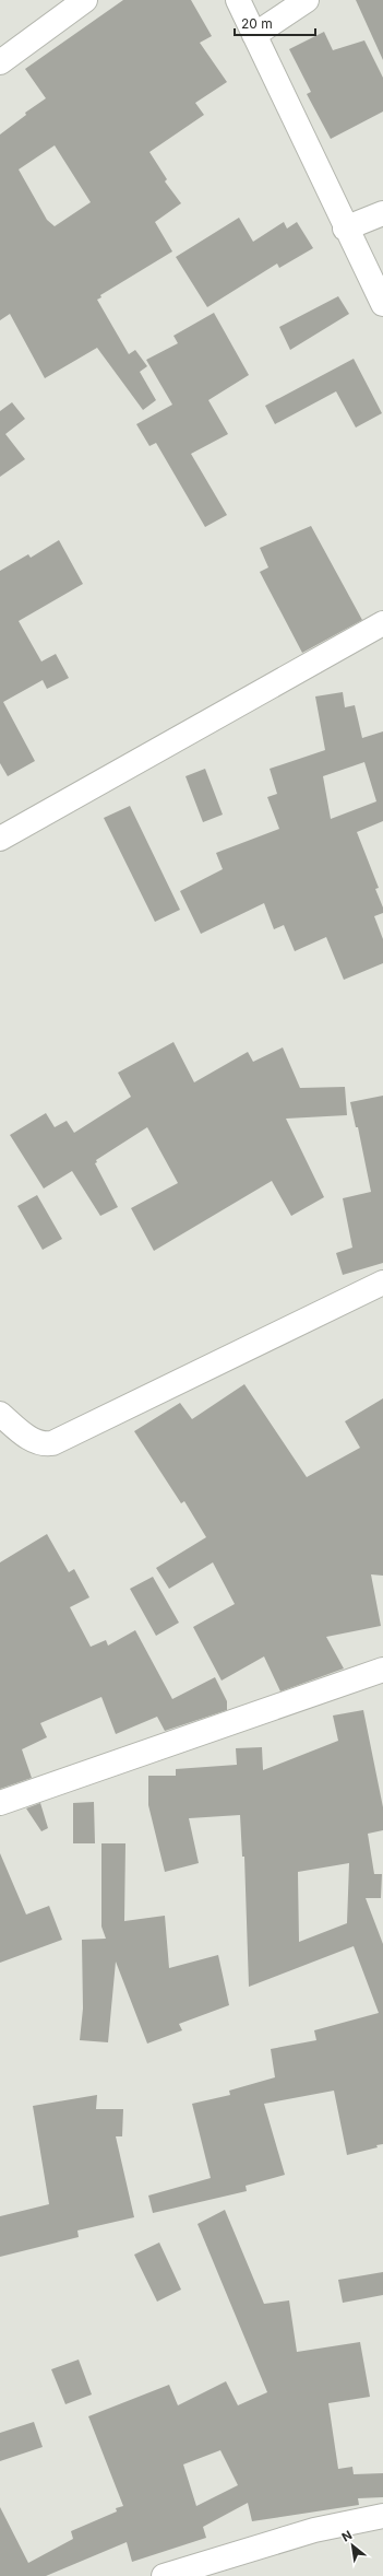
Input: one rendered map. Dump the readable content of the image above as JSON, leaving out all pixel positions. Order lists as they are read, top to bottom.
{
  "scale_bar": "20 m",
  "north": "top left"
}
